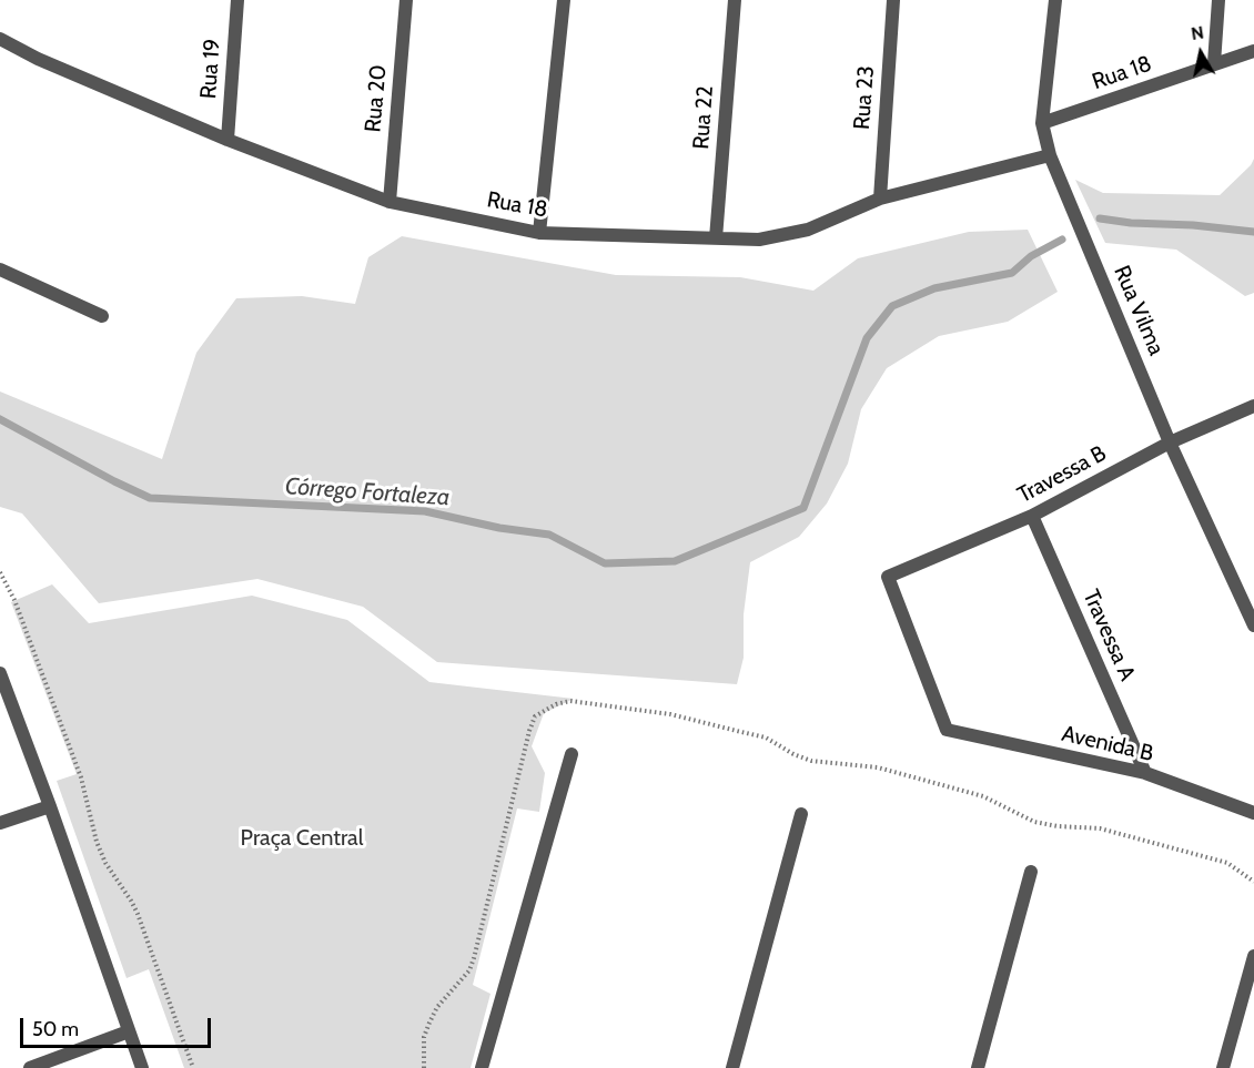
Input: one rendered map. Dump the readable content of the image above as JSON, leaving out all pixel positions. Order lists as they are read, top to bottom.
{
  "streets": {
    "street": [
      "Rua 19",
      "Rua 18",
      "Rua 23",
      "Rua 20",
      "Rua 22",
      "Rua Vilma",
      "Travessa B",
      "Travessa A",
      "Avenida B"
    ]
  },
  "crossings": [
    ["Rua 19", "Rua 18"],
    ["Rua 18", "Rua 23"],
    ["Rua 18", "Rua 20"],
    ["Rua 18", "Rua 22"],
    ["Rua 18", "Rua Vilma"],
    ["Rua Vilma", "Travessa B"],
    ["Travessa B", "Travessa A"],
    ["Travessa B", "Avenida B"],
    ["Travessa A", "Avenida B"]
  ],
  "water": ["Córrego Fortaleza"],
  "parks": ["Praça Central"],
  "scale_bar": "50 m",
  "north": "top"
}
